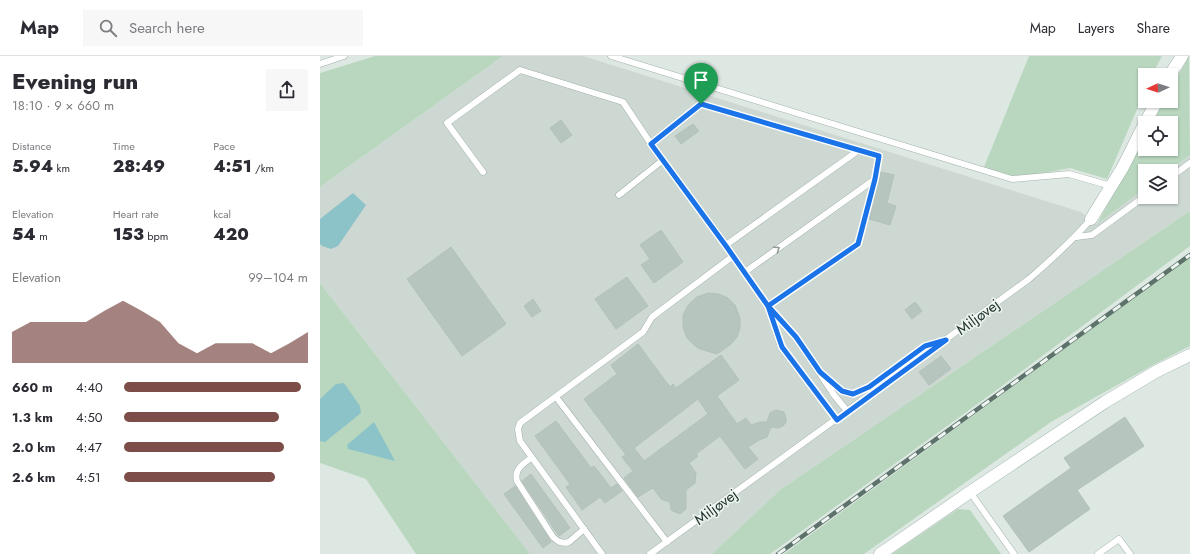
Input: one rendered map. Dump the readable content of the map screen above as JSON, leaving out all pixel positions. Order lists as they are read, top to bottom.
{
  "streets": {
    "street": ["Miljøvej"]
  },
  "north": "left",
  "page": {
    "header": "Map",
    "search": "Search here",
    "nav": ["Map", "Layers", "Share"],
    "heading": ["Evening run", "18:10 · 9 × 660 m"],
    "stats": [
      ["Distance", "5.94 km"],
      ["Time", "28:49"],
      ["Pace", "4:51 /km"],
      ["Elevation", "54 m"],
      ["Heart rate", "153 bpm"],
      ["kcal", "420"]
    ],
    "chart": ["Elevation", "99–104 m"],
    "list": [
      {
        "name": "660 m",
        "note": "4:40"
      },
      {
        "name": "1.3 km",
        "note": "4:50"
      },
      {
        "name": "2.0 km",
        "note": "4:47"
      },
      {
        "name": "2.6 km",
        "note": "4:51"
      }
    ]
  }
}
